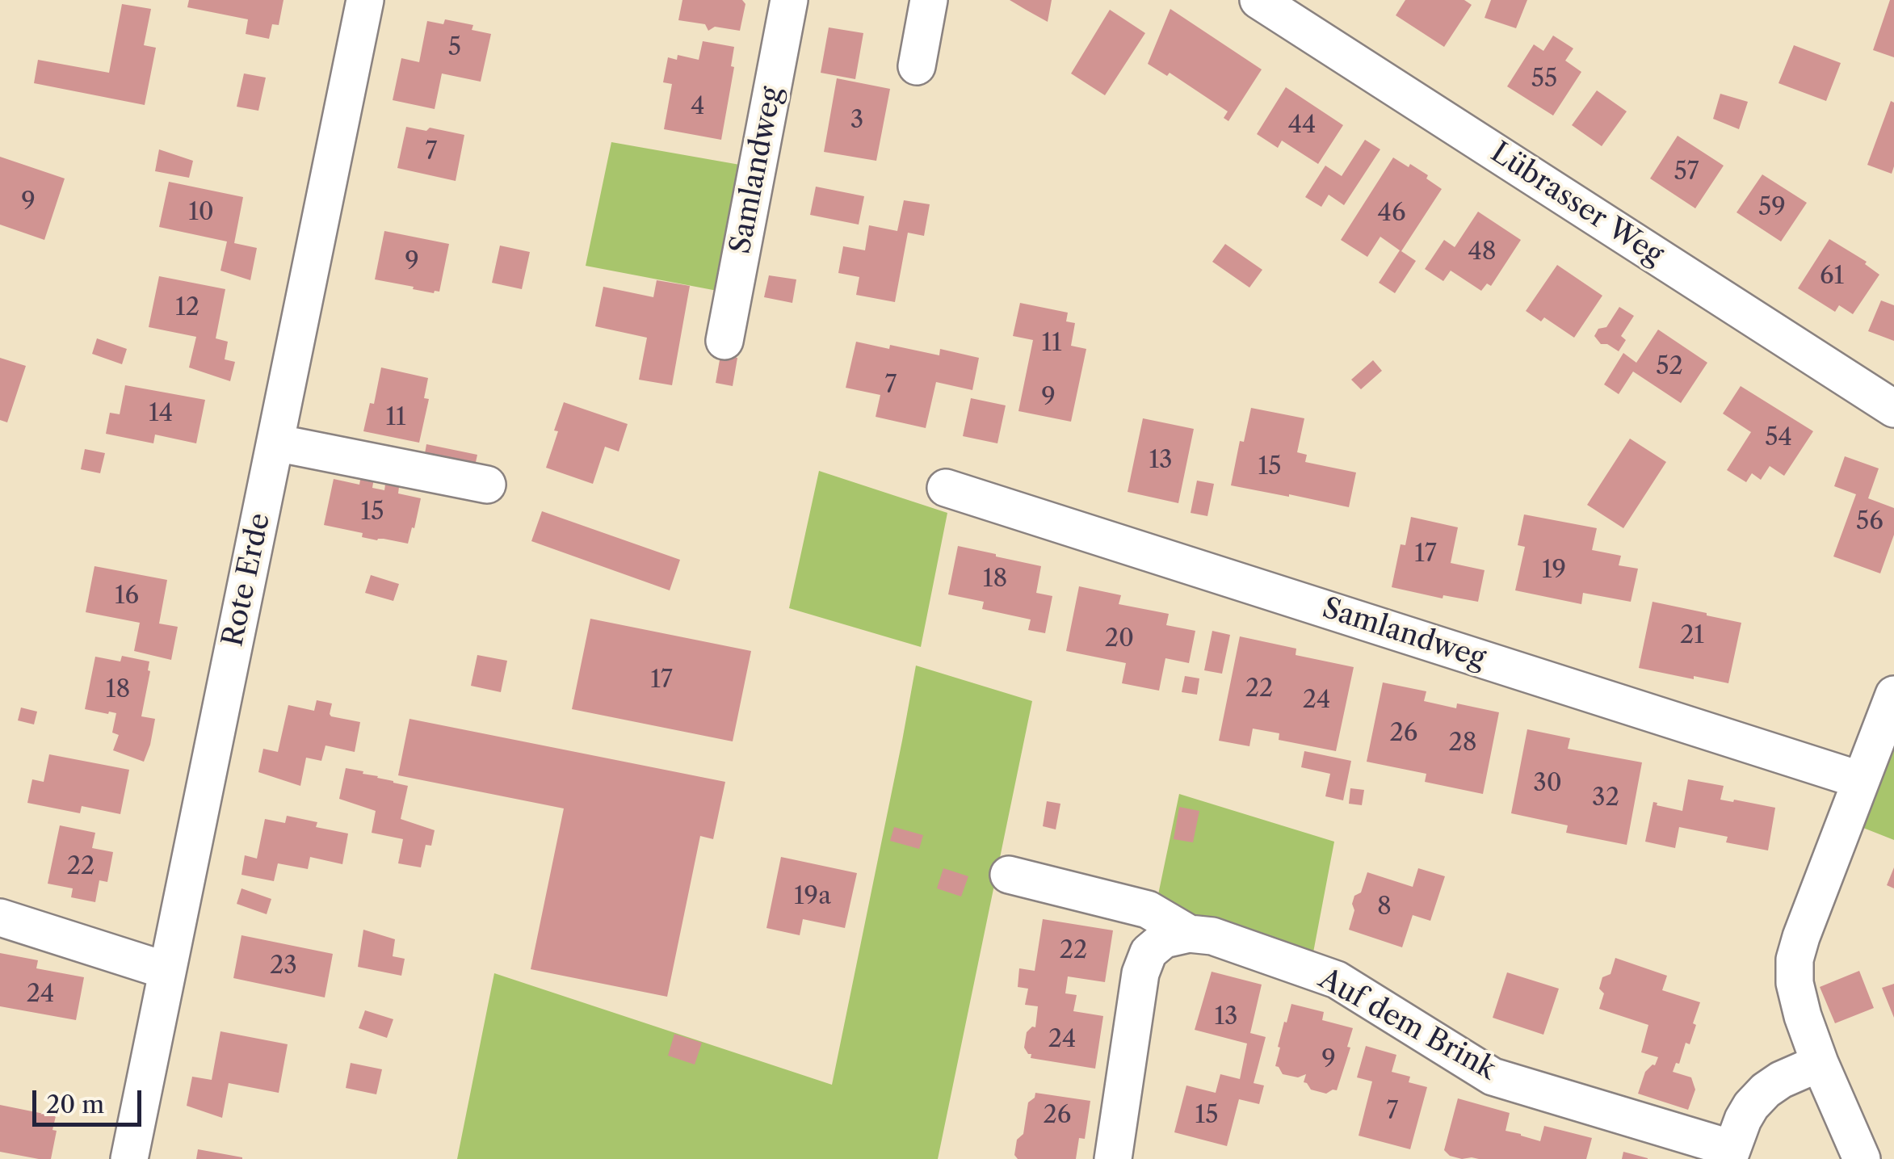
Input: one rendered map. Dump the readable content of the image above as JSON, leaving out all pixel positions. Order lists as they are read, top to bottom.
{
  "streets": {
    "street": [
      "Samlandweg",
      "Lübrasser Weg",
      "Rote Erde",
      "Auf dem Brink"
    ]
  },
  "house_numbers": [
    "5",
    "55",
    "4",
    "3",
    "44",
    "7",
    "57",
    "9",
    "59",
    "10",
    "46",
    "48",
    "9",
    "61",
    "12",
    "11",
    "52",
    "7",
    "9",
    "14",
    "11",
    "54",
    "13",
    "15",
    "15",
    "56",
    "17",
    "19",
    "18",
    "16",
    "21",
    "20",
    "17",
    "22",
    "18",
    "24",
    "26",
    "28",
    "30",
    "32",
    "22",
    "19a",
    "8",
    "22",
    "23",
    "24",
    "13",
    "24",
    "9",
    "7",
    "26",
    "15"
  ],
  "scale_bar": "20 m"
}
